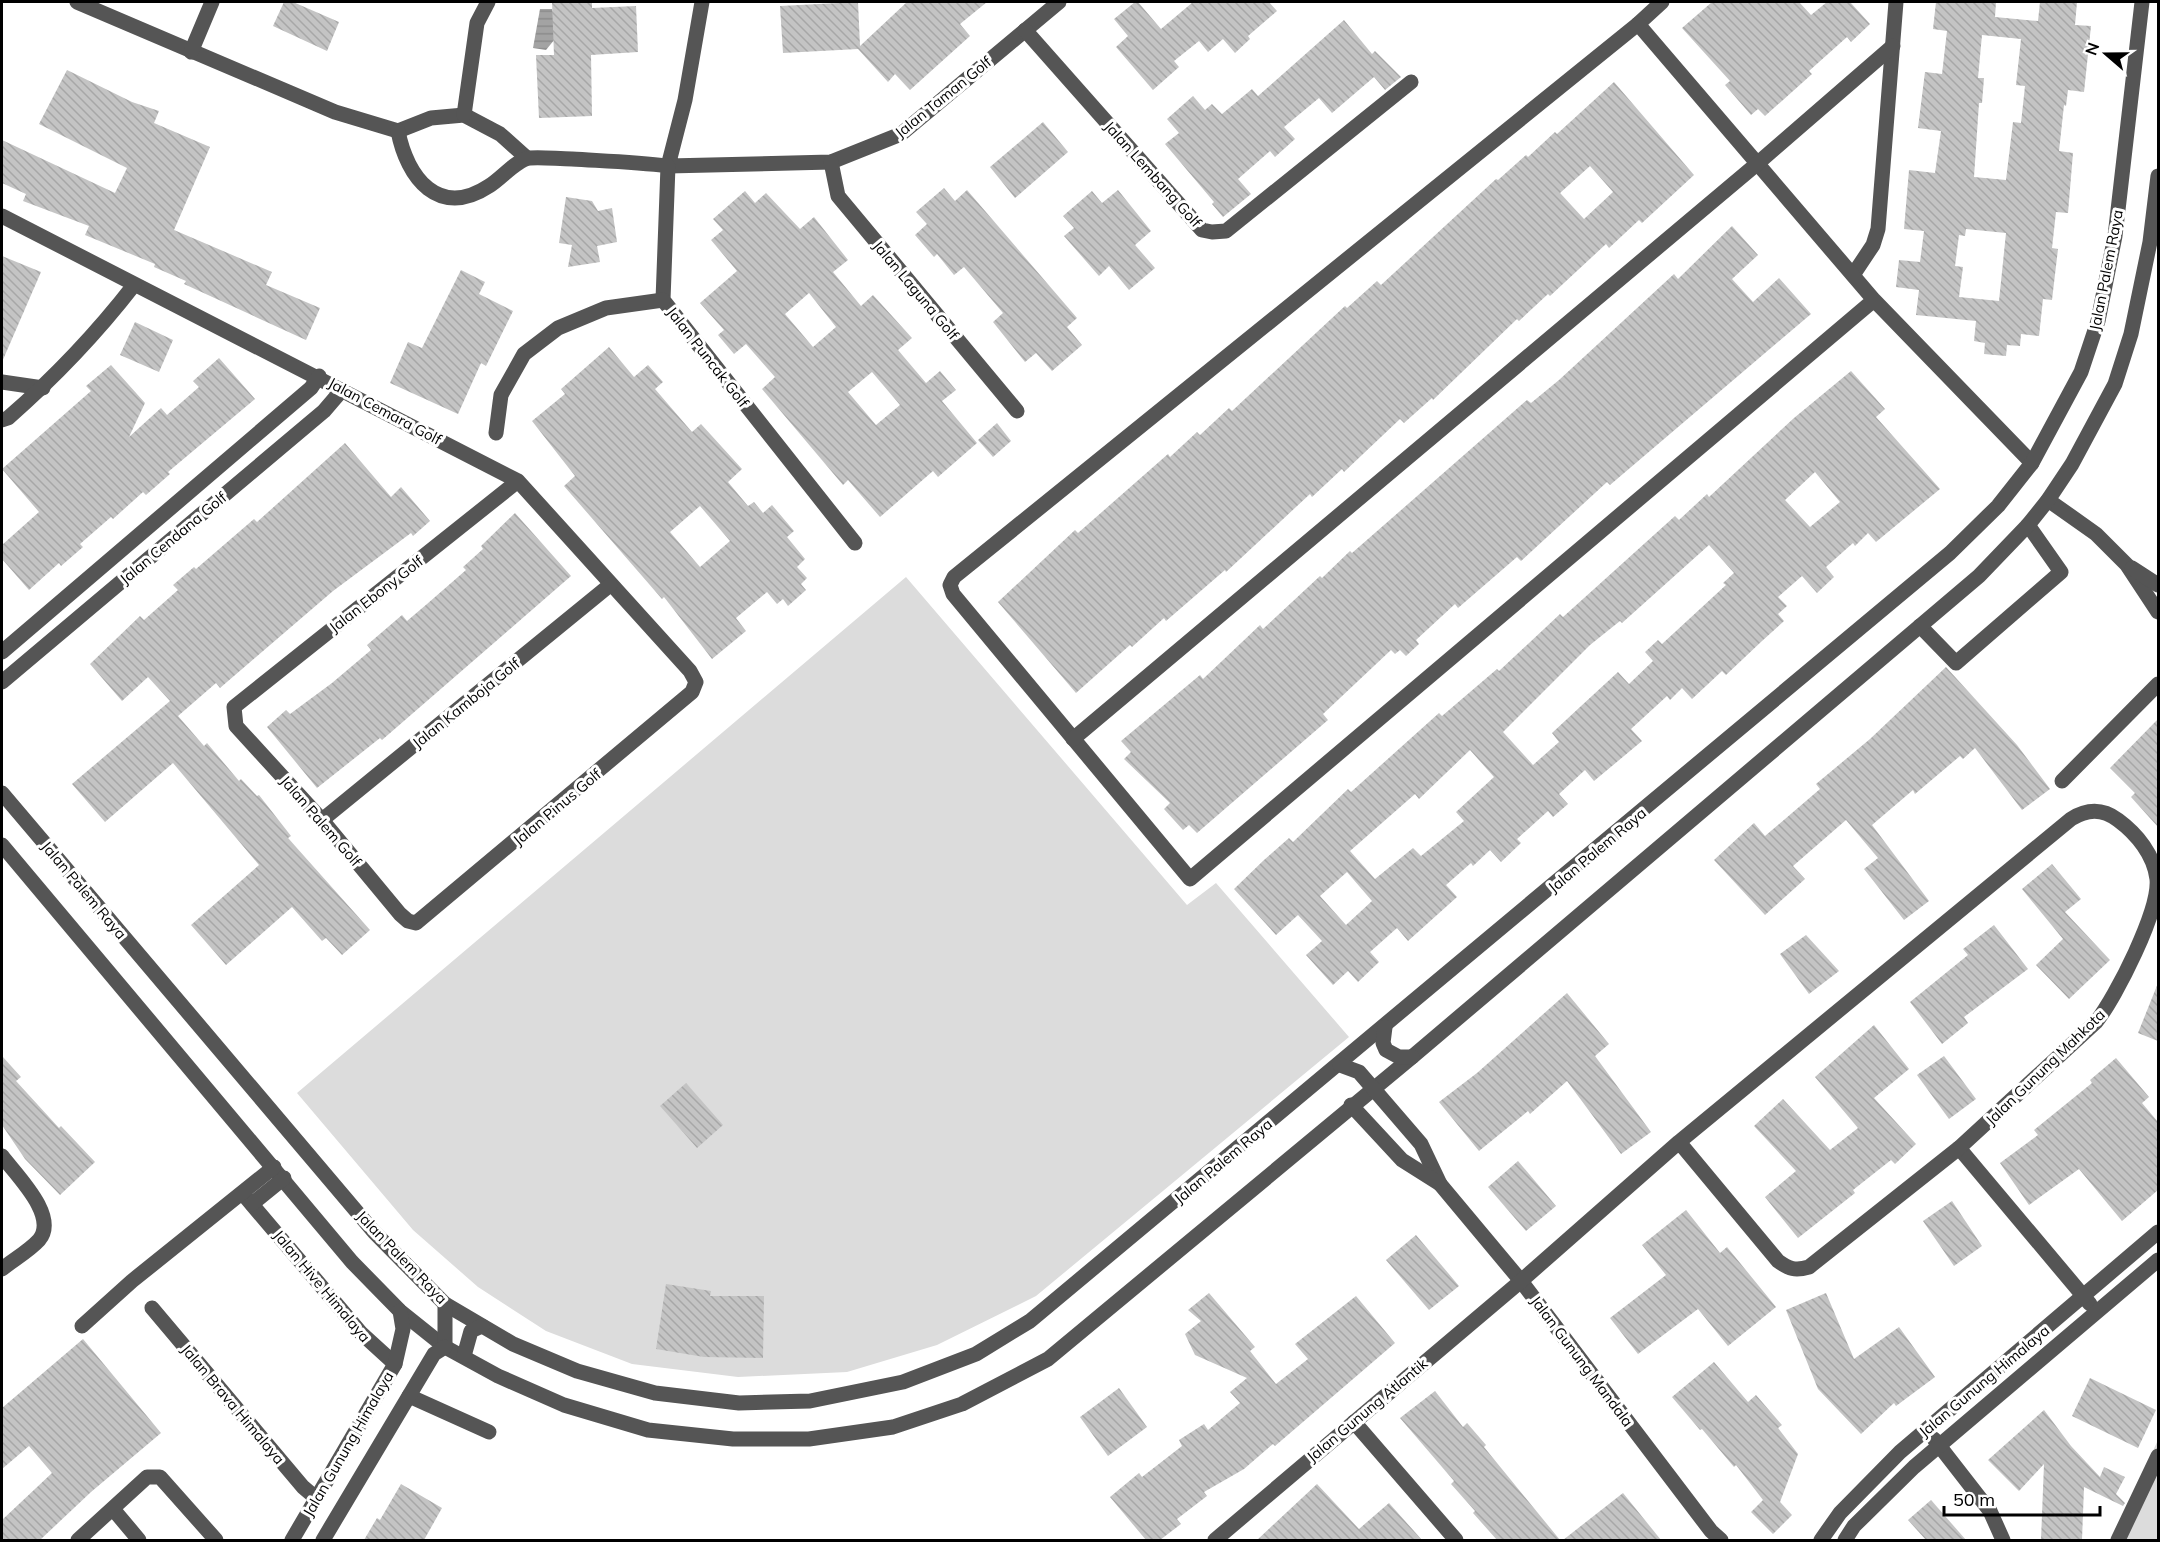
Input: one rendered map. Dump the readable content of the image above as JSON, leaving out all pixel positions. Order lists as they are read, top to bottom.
{
  "streets": {
    "street": [
      "Jalan Taman Golf",
      "Jalan Lembang Golf",
      "Jalan Palem Raya",
      "Jalan Laguna Golf",
      "Jalan Puncak Golf",
      "Jalan Cemara Golf",
      "Jalan Cendana Golf",
      "Jalan Ebony Golf",
      "Jalan Kamboja Golf",
      "Jalan Pinus Golf",
      "Jalan Palem Golf",
      "Jalan Gunung Mahkota",
      "Jalan Hive Himalaya",
      "Jalan Gunung Mandala",
      "Jalan Gunung Himalaya",
      "Jalan Brava Himalaya",
      "Jalan Gunung Atlantik"
    ]
  },
  "crossings": [
    ["Jalan Taman Golf", "Jalan Lembang Golf"],
    ["Jalan Taman Golf", "Jalan Laguna Golf"],
    ["Jalan Taman Golf", "Jalan Puncak Golf"],
    ["Jalan Palem Raya", "Jalan Gunung Mandala"],
    ["Jalan Cemara Golf", "Jalan Cendana Golf"],
    ["Jalan Cemara Golf", "Jalan Ebony Golf"],
    ["Jalan Cemara Golf", "Jalan Kamboja Golf"],
    ["Jalan Cemara Golf", "Jalan Pinus Golf"],
    ["Jalan Ebony Golf", "Jalan Palem Golf"],
    ["Jalan Kamboja Golf", "Jalan Palem Golf"],
    ["Jalan Pinus Golf", "Jalan Palem Golf"],
    ["Jalan Gunung Mahkota", "Jalan Gunung Mandala"],
    ["Jalan Gunung Mahkota", "Jalan Gunung Atlantik"],
    ["Jalan Hive Himalaya", "Jalan Gunung Himalaya"],
    ["Jalan Gunung Mandala", "Jalan Gunung Atlantik"],
    ["Jalan Gunung Himalaya", "Jalan Brava Himalaya"]
  ],
  "scale_bar": "50 m",
  "north": "left"
}
